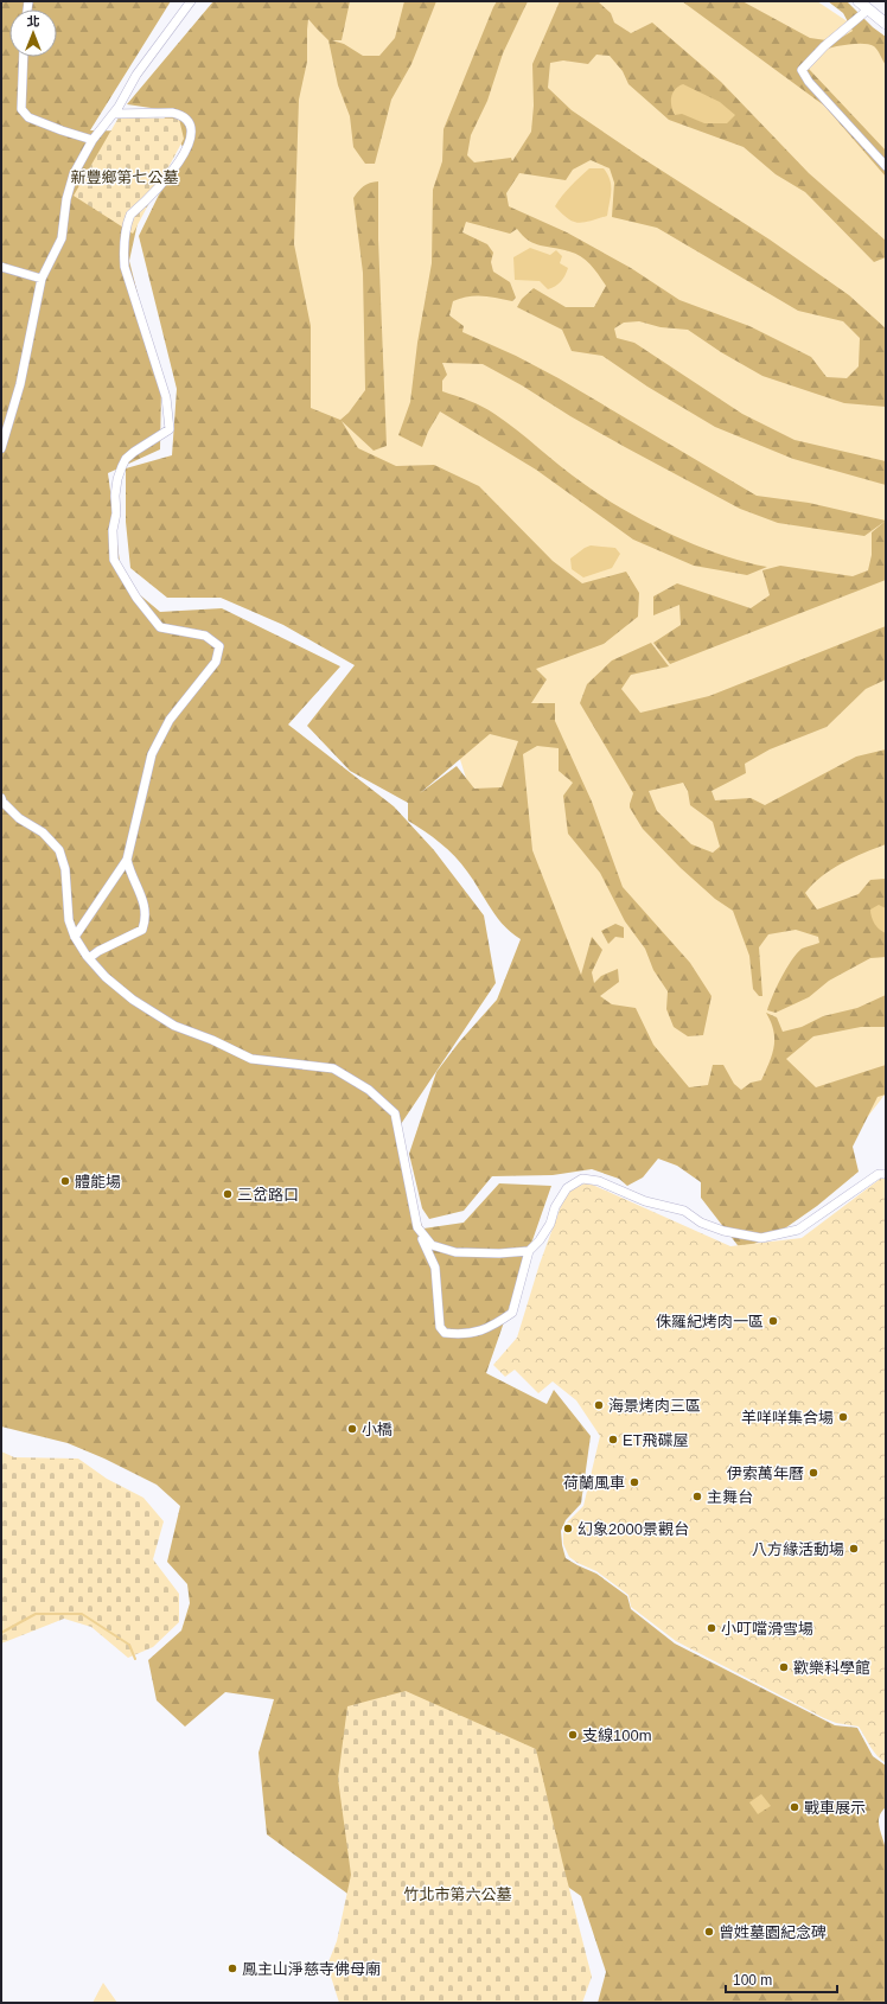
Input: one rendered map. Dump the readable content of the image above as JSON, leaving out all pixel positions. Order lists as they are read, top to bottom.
{
  "parks": ["新豐鄉第七公墓", "竹北市第六公墓"],
  "places": [
    "體能場",
    "三岔路口",
    "侏羅紀烤肉一區",
    "海景烤肉三區",
    "羊咩咩集合場",
    "小橋",
    "ET飛碟屋",
    "伊索萬年曆",
    "荷蘭風車",
    "主舞台",
    "幻象2000景觀台",
    "八方緣活動場",
    "小叮噹滑雪場",
    "歡樂科學館",
    "支線100m",
    "戰車展示",
    "曾姓墓園紀念碑",
    "鳳主山淨慈寺佛母廟"
  ],
  "scale_bar": "100 m",
  "north": "top"
}
